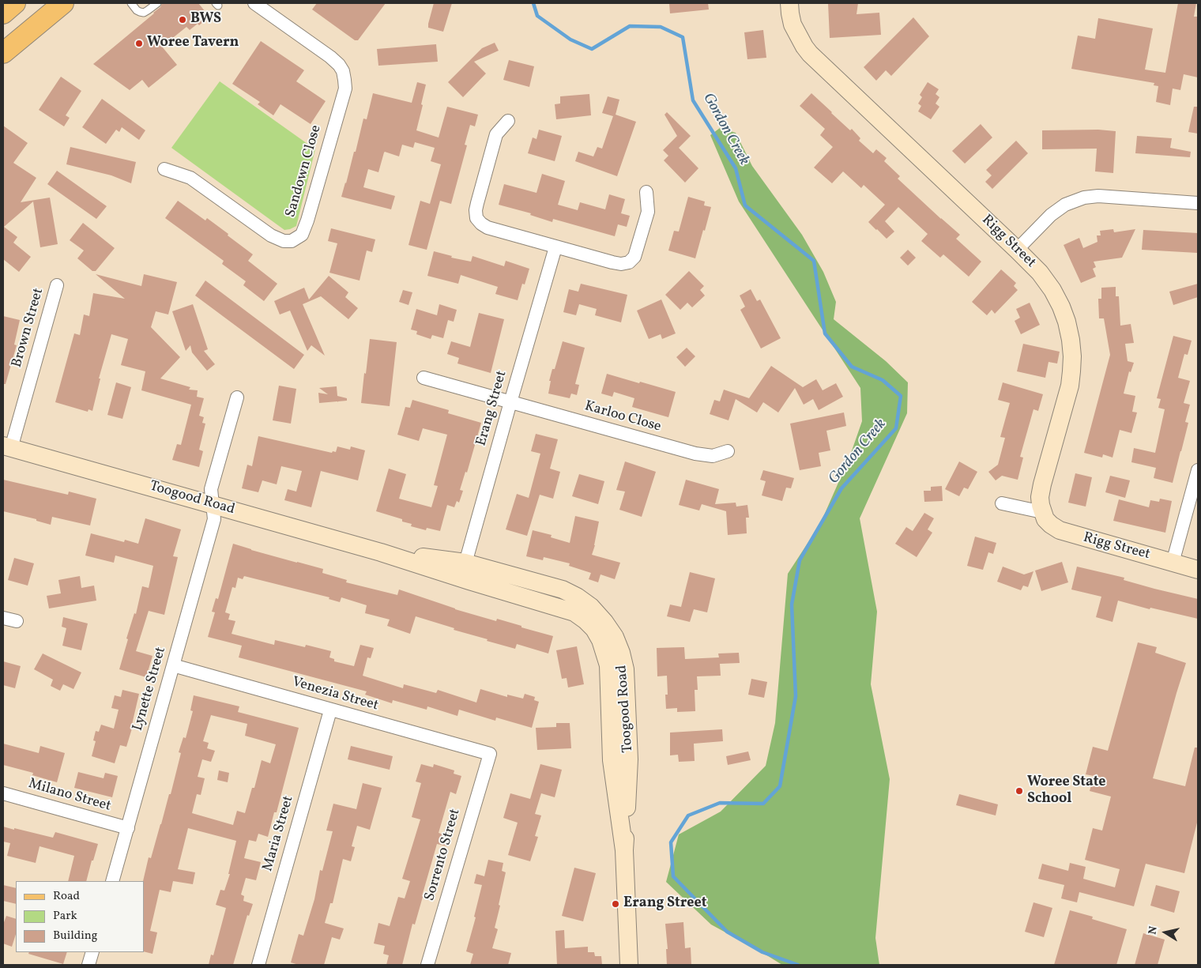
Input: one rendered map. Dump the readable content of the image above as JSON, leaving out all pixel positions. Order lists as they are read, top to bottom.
{
  "streets": {
    "street": [
      "Sandown Close",
      "Rigg Street",
      "Brown Street",
      "Erang Street",
      "Karloo Close",
      "Toogood Road",
      "Lynette Street",
      "Venezia Street",
      "Milano Street",
      "Maria Street",
      "Sorrento Street"
    ]
  },
  "crossings": [
    ["Brown Street", "Toogood Road"],
    ["Erang Street", "Karloo Close"],
    ["Erang Street", "Toogood Road"],
    ["Toogood Road", "Lynette Street"],
    ["Lynette Street", "Venezia Street"],
    ["Lynette Street", "Milano Street"],
    ["Venezia Street", "Maria Street"],
    ["Venezia Street", "Sorrento Street"]
  ],
  "water": ["Gordon Creek"],
  "places": [
    "BWS",
    "Woree Tavern",
    "Woree State School",
    "Erang Street"
  ],
  "legend": ["Road", "Park", "Building"],
  "north": "left"
}
